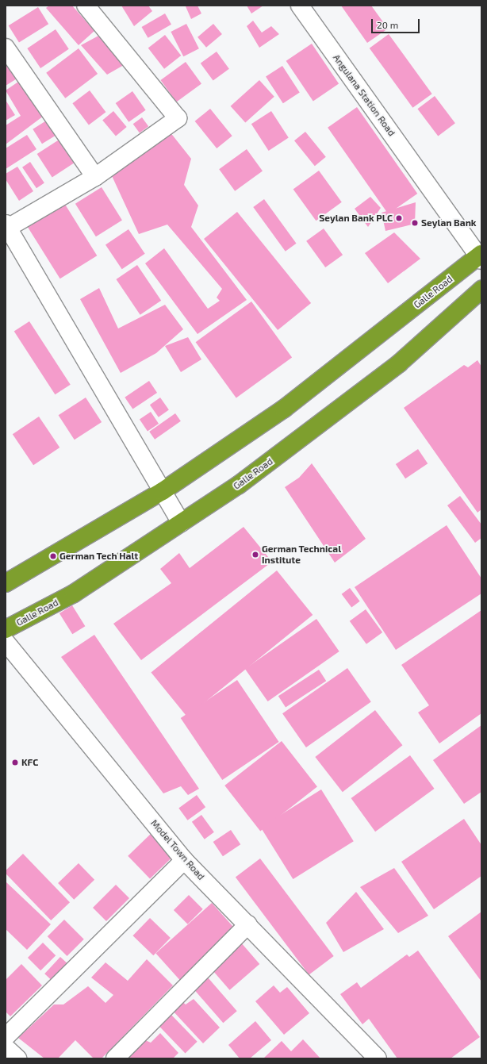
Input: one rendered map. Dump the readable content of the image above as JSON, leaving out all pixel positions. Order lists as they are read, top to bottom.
{
  "streets": {
    "highway": ["Galle Road"],
    "street": ["Angulana Station Road", "Model Town Road"]
  },
  "crossings": [
    ["Angulana Station Road", "Galle Road"]
  ],
  "places": [
    "Seylan Bank PLC",
    "Seylan Bank",
    "German Technical Institute",
    "German Tech Halt",
    "KFC"
  ],
  "scale_bar": "20 m"
}
